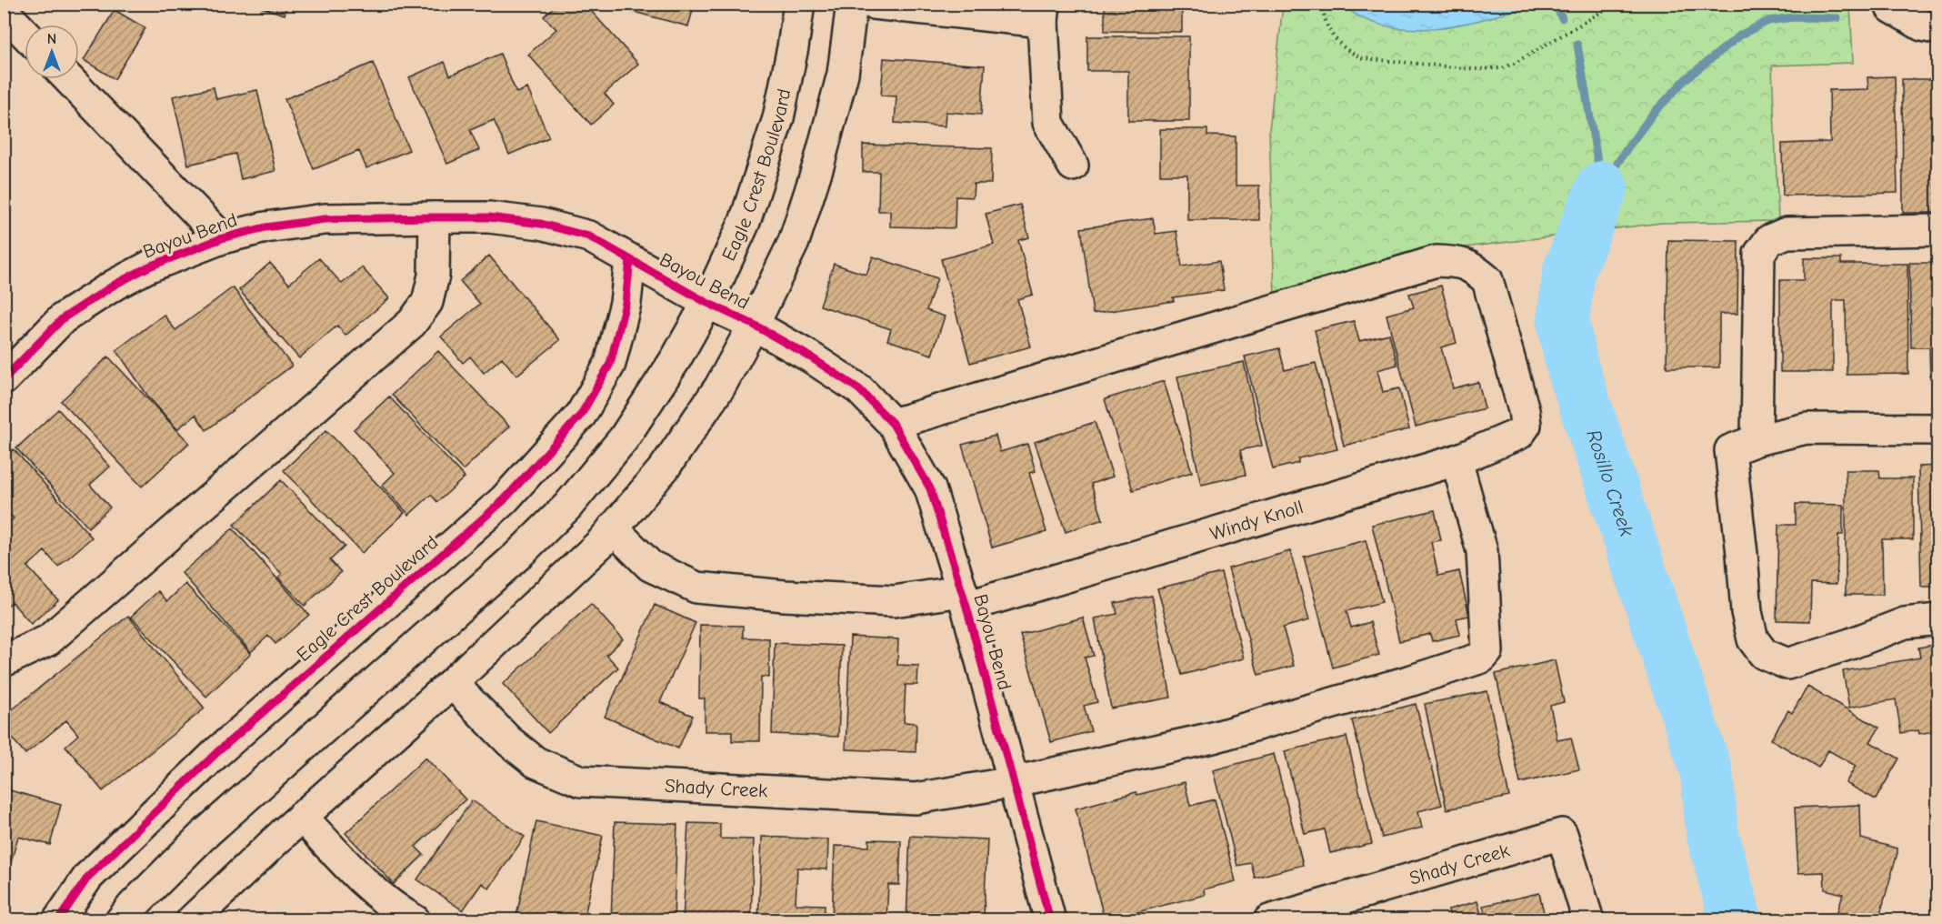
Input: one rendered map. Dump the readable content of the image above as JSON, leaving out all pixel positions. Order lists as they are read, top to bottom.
{
  "streets": {
    "street": [
      "Eagle Crest Boulevard",
      "Bayou Bend",
      "Windy Knoll",
      "Shady Creek"
    ]
  },
  "crossings": [
    ["Eagle Crest Boulevard", "Bayou Bend"],
    ["Bayou Bend", "Windy Knoll"],
    ["Bayou Bend", "Shady Creek"],
    ["Windy Knoll", "Shady Creek"]
  ],
  "water": ["Rosillo Creek"],
  "north": "top"
}
